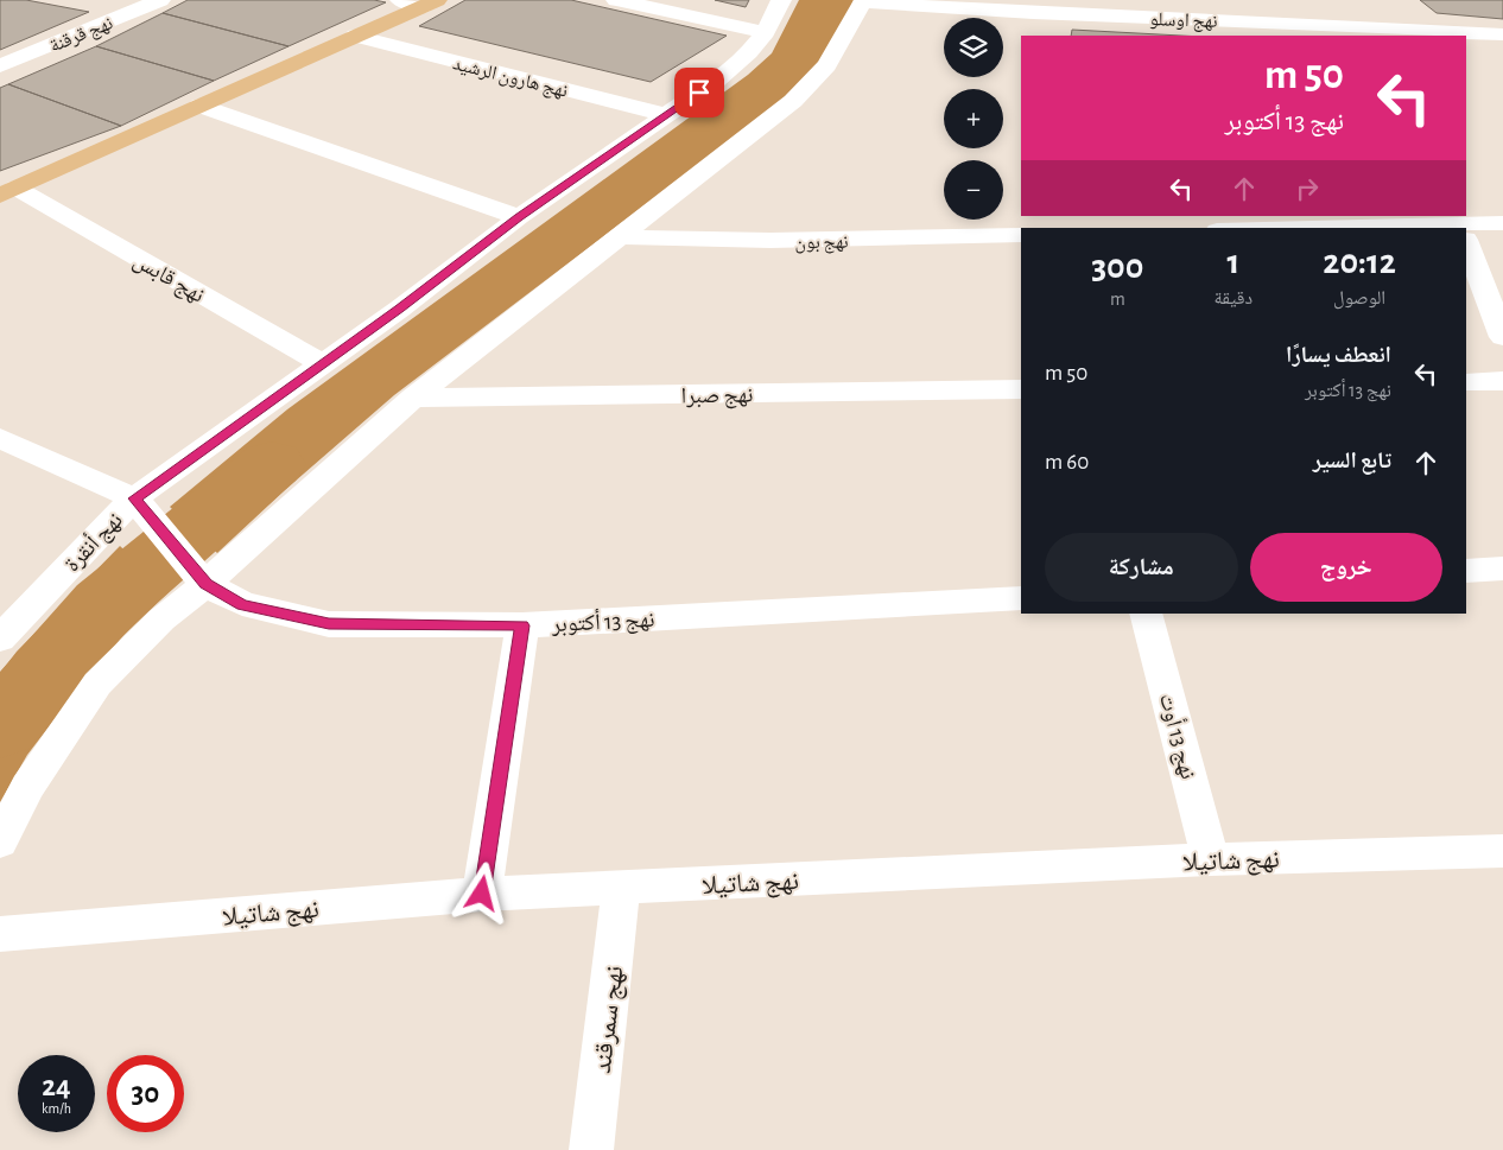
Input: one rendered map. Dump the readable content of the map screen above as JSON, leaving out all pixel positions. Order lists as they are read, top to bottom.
{
  "streets": {
    "street": [
      "نهج اوسلو",
      "نهج قرقنة",
      "نهج هارون الرشيد",
      "نهج بون",
      "نهج قابس",
      "نهج صبرا",
      "نهج أنقرة",
      "نهج 13 أكتوبر",
      "نهج 13 أوت",
      "نهج شاتيلا",
      "نهج سمرقند"
    ]
  },
  "crossings": [
    ["نهج هارون الرشيد", "نهج أنقرة"],
    ["نهج قابس", "نهج أنقرة"],
    ["نهج 13 أوت", "نهج شاتيلا"],
    ["نهج شاتيلا", "نهج سمرقند"]
  ],
  "page": {
    "map_buttons": ["+", "−"],
    "turn": ["50 m", "نهج 13 أكتوبر"],
    "eta": [
      "20:12",
      "الوصول",
      "1",
      "دقيقة",
      "300",
      "m"
    ],
    "list": [
      {
        "name": "انعطف يسارًا",
        "note": "نهج 13 أكتوبر",
        "value": "50 m"
      },
      {
        "name": "تابع السير",
        "value": "60 m"
      }
    ],
    "buttons": ["خروج", "مشاركة"],
    "speed": "24 km/h",
    "limit": "30"
  }
}
